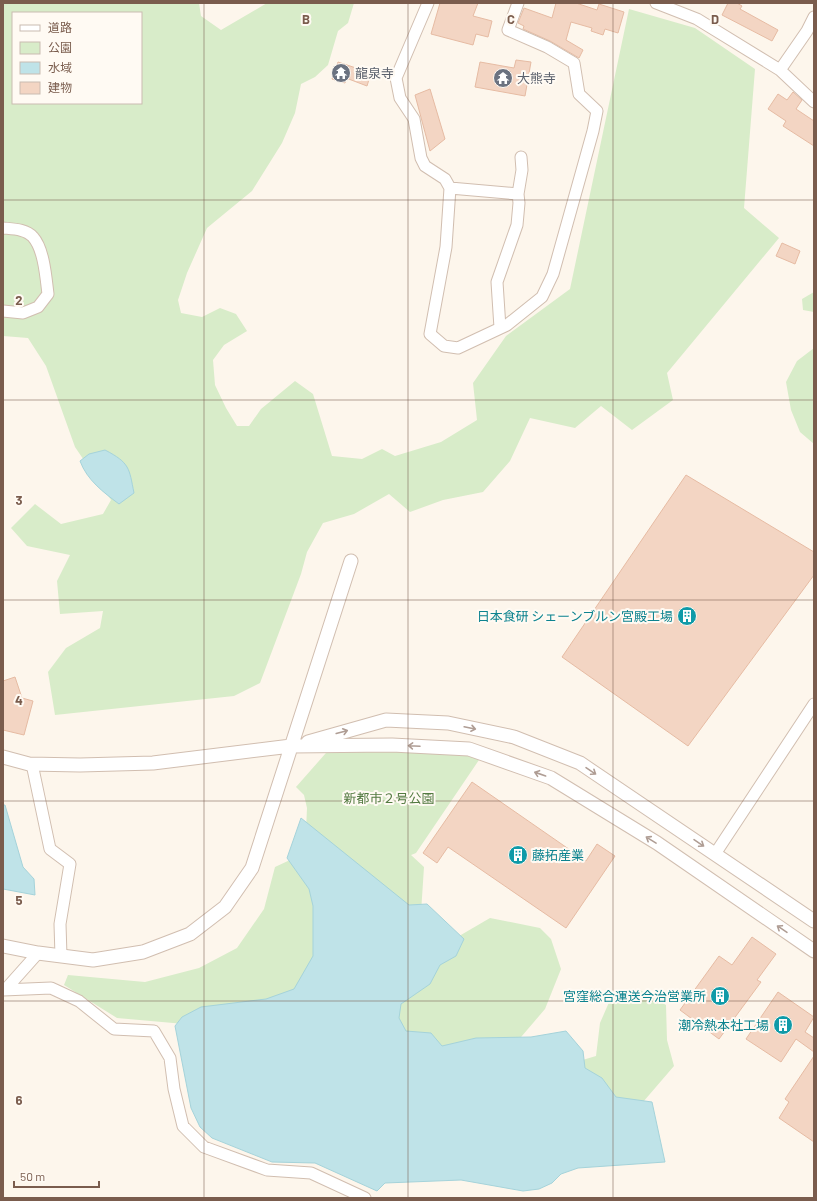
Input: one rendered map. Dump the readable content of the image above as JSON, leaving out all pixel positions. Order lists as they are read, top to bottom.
{
  "parks": ["新都市２号公園"],
  "places": {
    "temple": ["龍泉寺", "大熊寺"],
    "building": [
      "日本食研 シェーンブルン宮殿工場",
      "藤拓産業",
      "宮窪総合運送今治営業所",
      "潮冷熱本社工場"
    ]
  },
  "legend": [
    "道路",
    "公園",
    "水域",
    "建物"
  ],
  "scale_bar": "50 m",
  "grid": {
    "columns": ["B", "C", "D"],
    "rows": [
      "2",
      "3",
      "4",
      "5",
      "6"
    ]
  }
}
